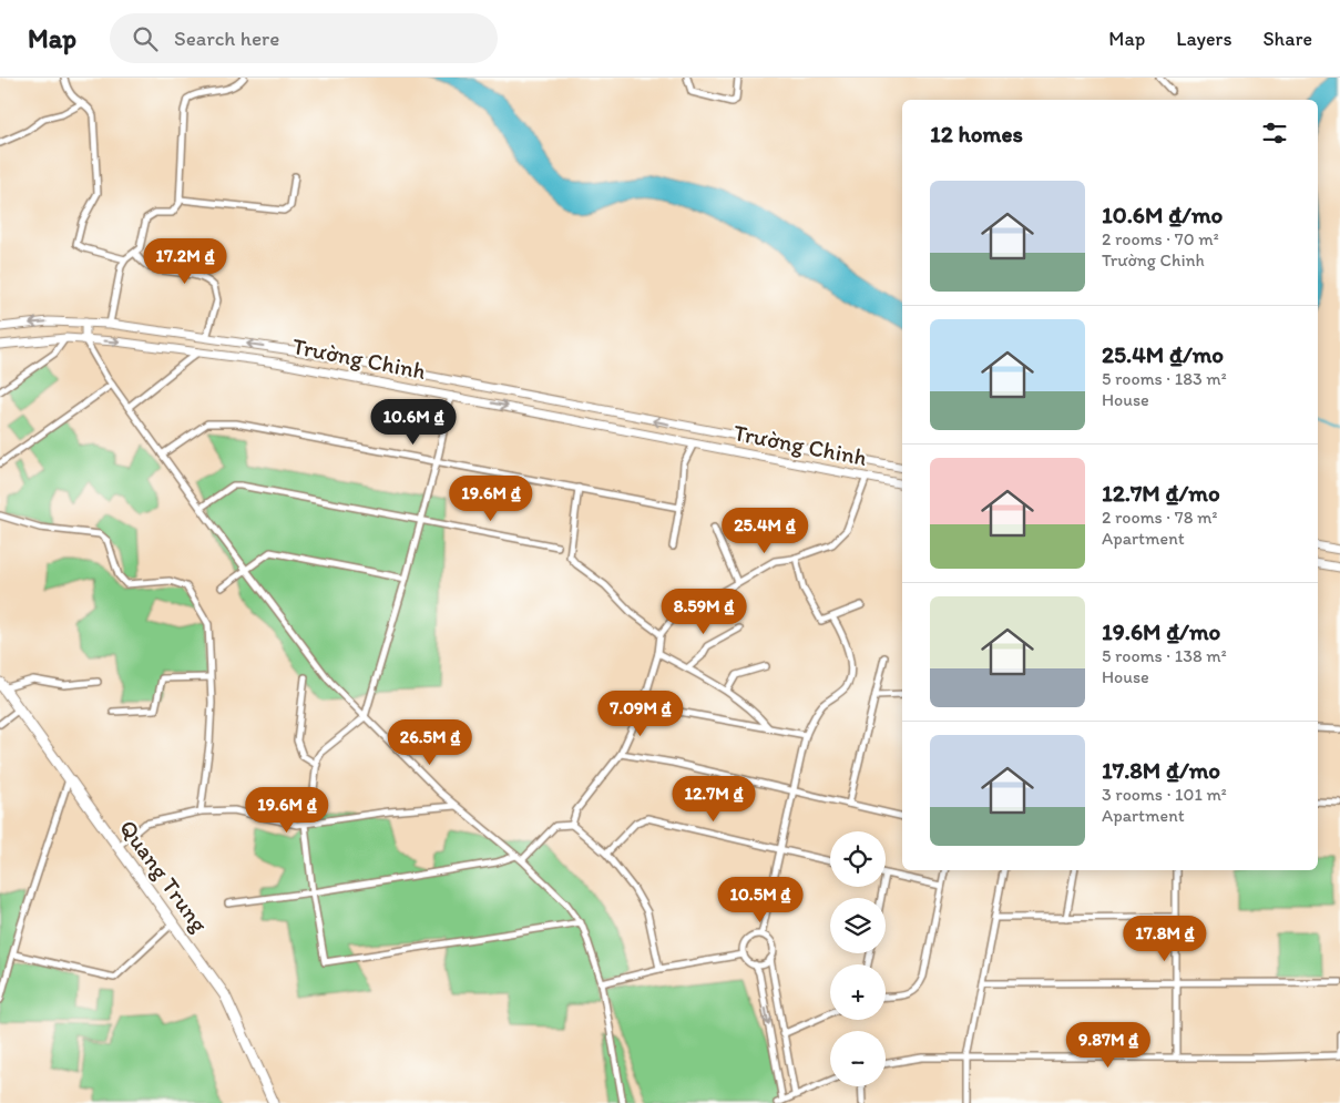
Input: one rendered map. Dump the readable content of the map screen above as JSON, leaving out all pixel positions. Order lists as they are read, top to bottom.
{
  "streets": {
    "main road": ["Quang Trung"],
    "street": ["Trường Chinh"]
  },
  "page": {
    "header": "Map",
    "search": "Search here",
    "nav": ["Map", "Layers", "Share"],
    "heading": "12 homes",
    "list": [
      {
        "name": "10.6M ₫/mo",
        "note": "2 rooms · 70 m² · Trường Chinh"
      },
      {
        "name": "25.4M ₫/mo",
        "note": "5 rooms · 183 m² · House"
      },
      {
        "name": "12.7M ₫/mo",
        "note": "2 rooms · 78 m² · Apartment"
      },
      {
        "name": "19.6M ₫/mo",
        "note": "5 rooms · 138 m² · House"
      },
      {
        "name": "17.8M ₫/mo",
        "note": "3 rooms · 101 m² · Apartment"
      }
    ],
    "price": [
      "17.2M ₫",
      "10.6M ₫",
      "19.6M ₫",
      "25.4M ₫",
      "8.59M ₫",
      "7.09M ₫",
      "26.5M ₫",
      "12.7M ₫",
      "19.6M ₫",
      "10.5M ₫",
      "17.8M ₫",
      "9.87M ₫"
    ],
    "map_buttons": ["+", "−"]
  }
}
